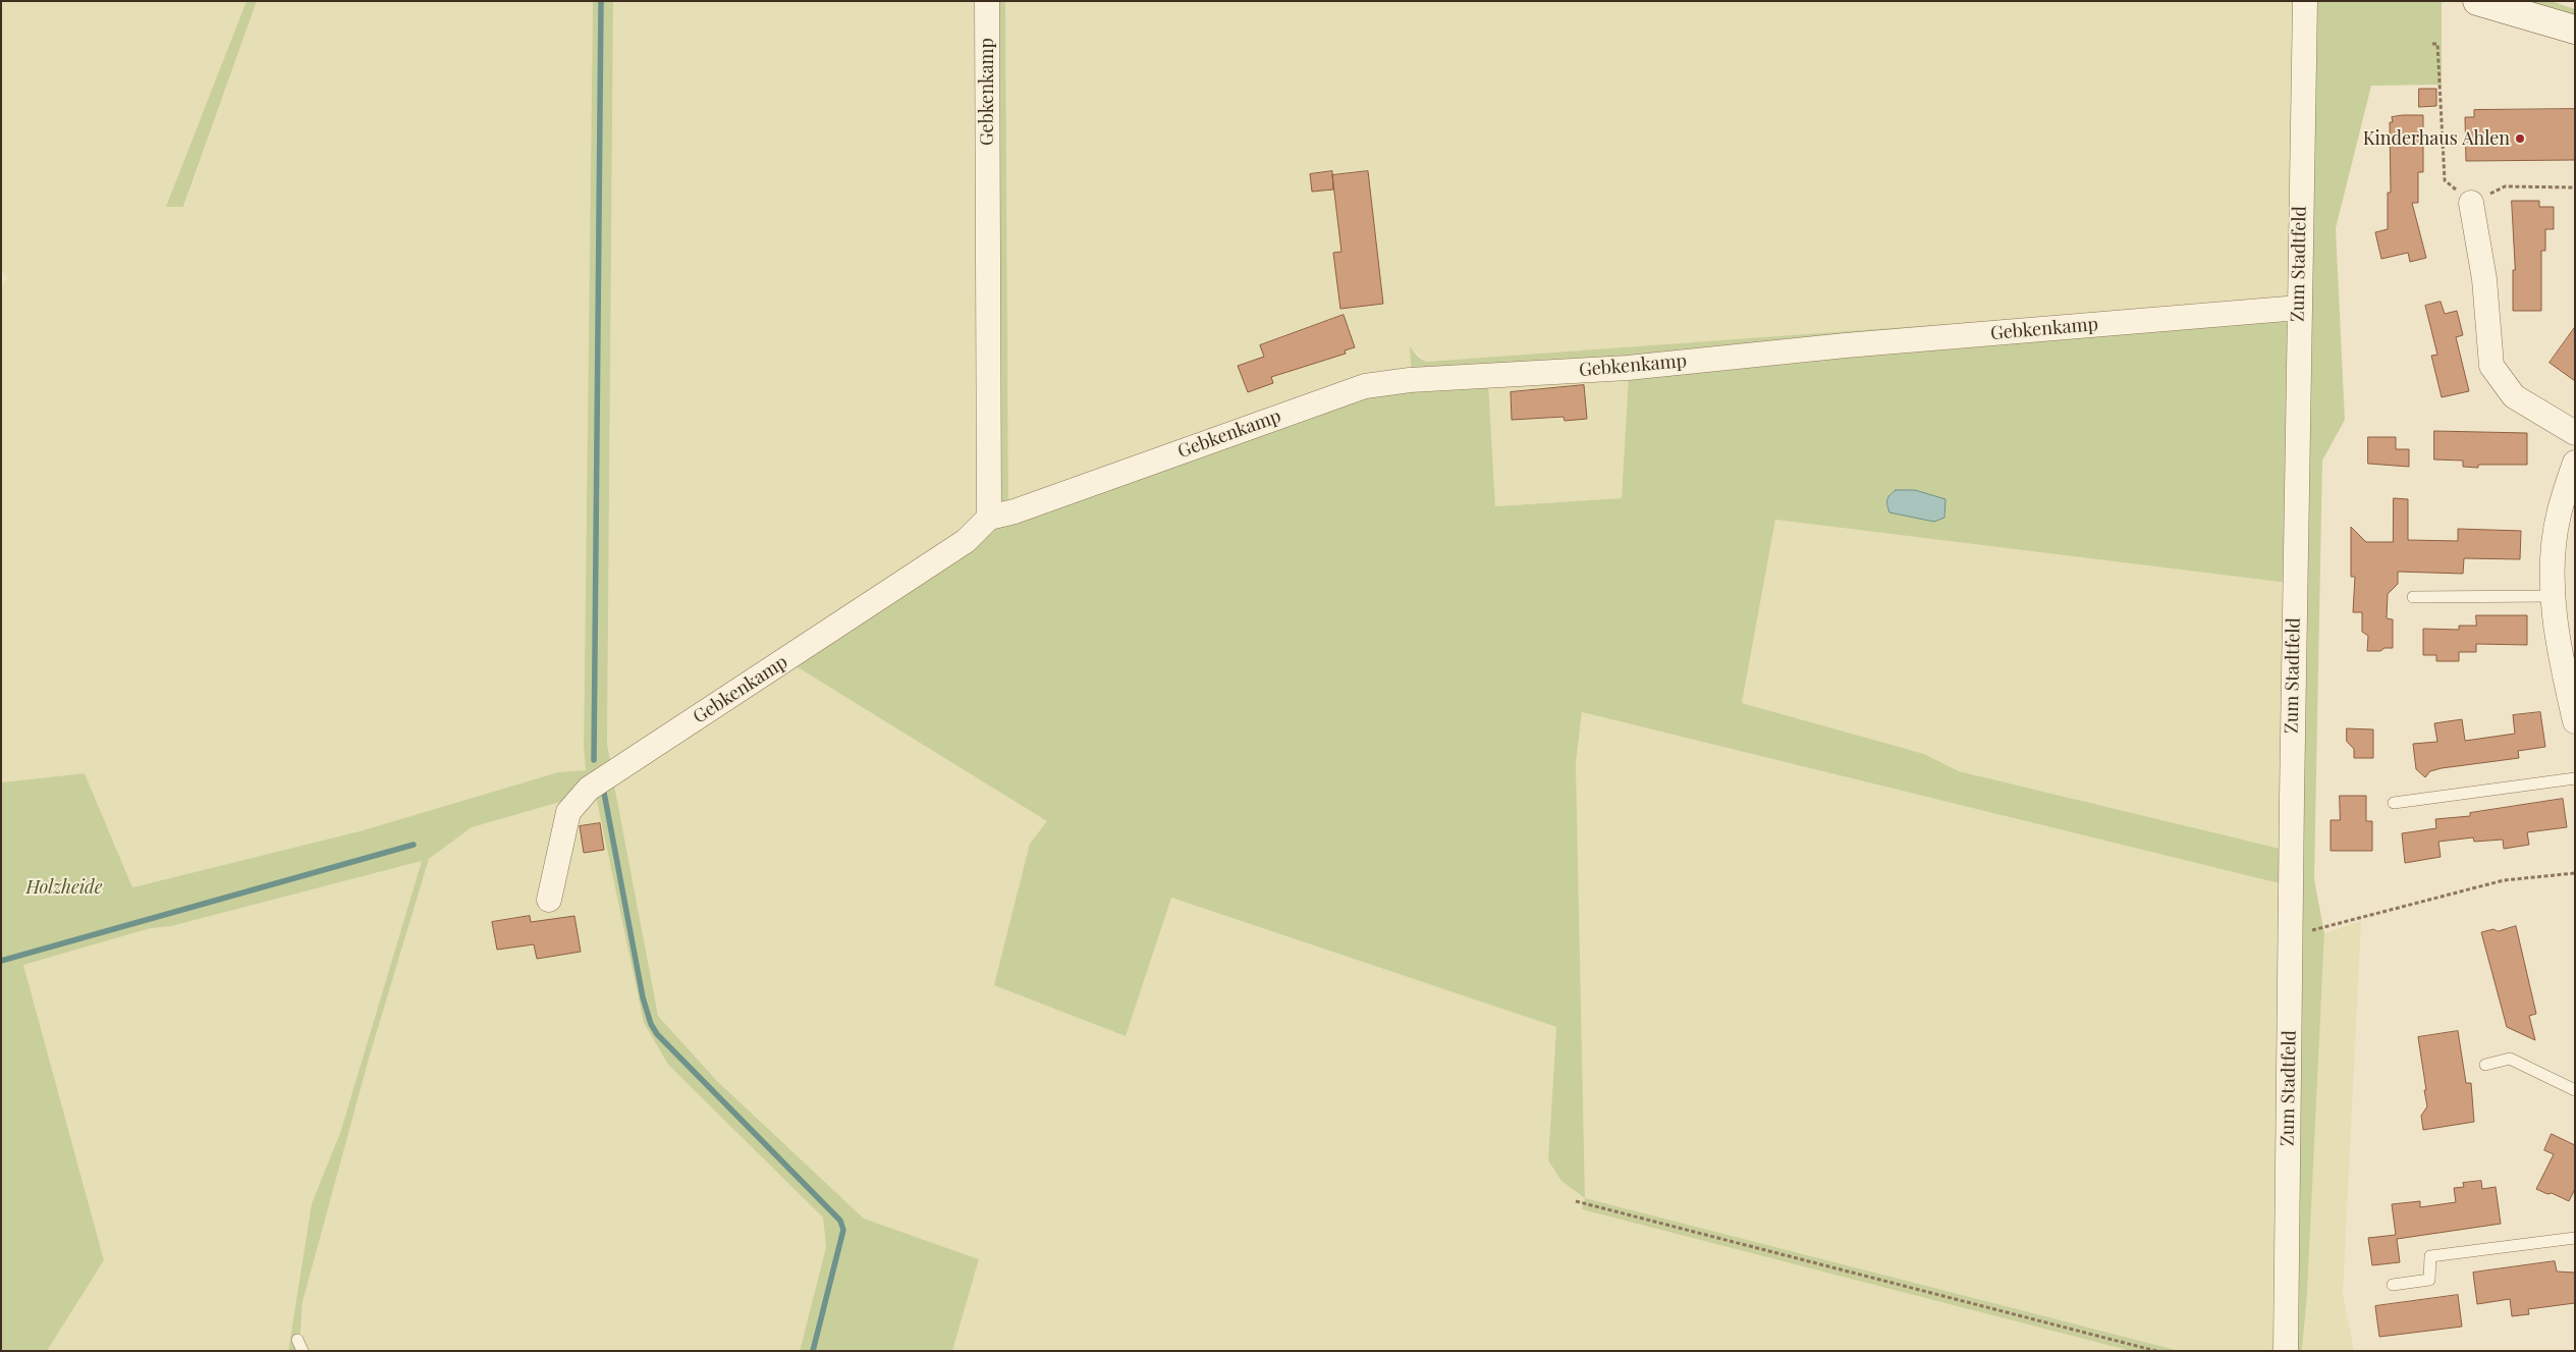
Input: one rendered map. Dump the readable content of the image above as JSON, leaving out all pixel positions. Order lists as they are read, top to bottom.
{
  "streets": {
    "street": ["Gebkenkamp", "Zum Stadtfeld"]
  },
  "crossings": [
    ["Gebkenkamp", "Zum Stadtfeld"]
  ],
  "parks": ["Holzheide"],
  "places": ["Kinderhaus Ahlen"]
}
